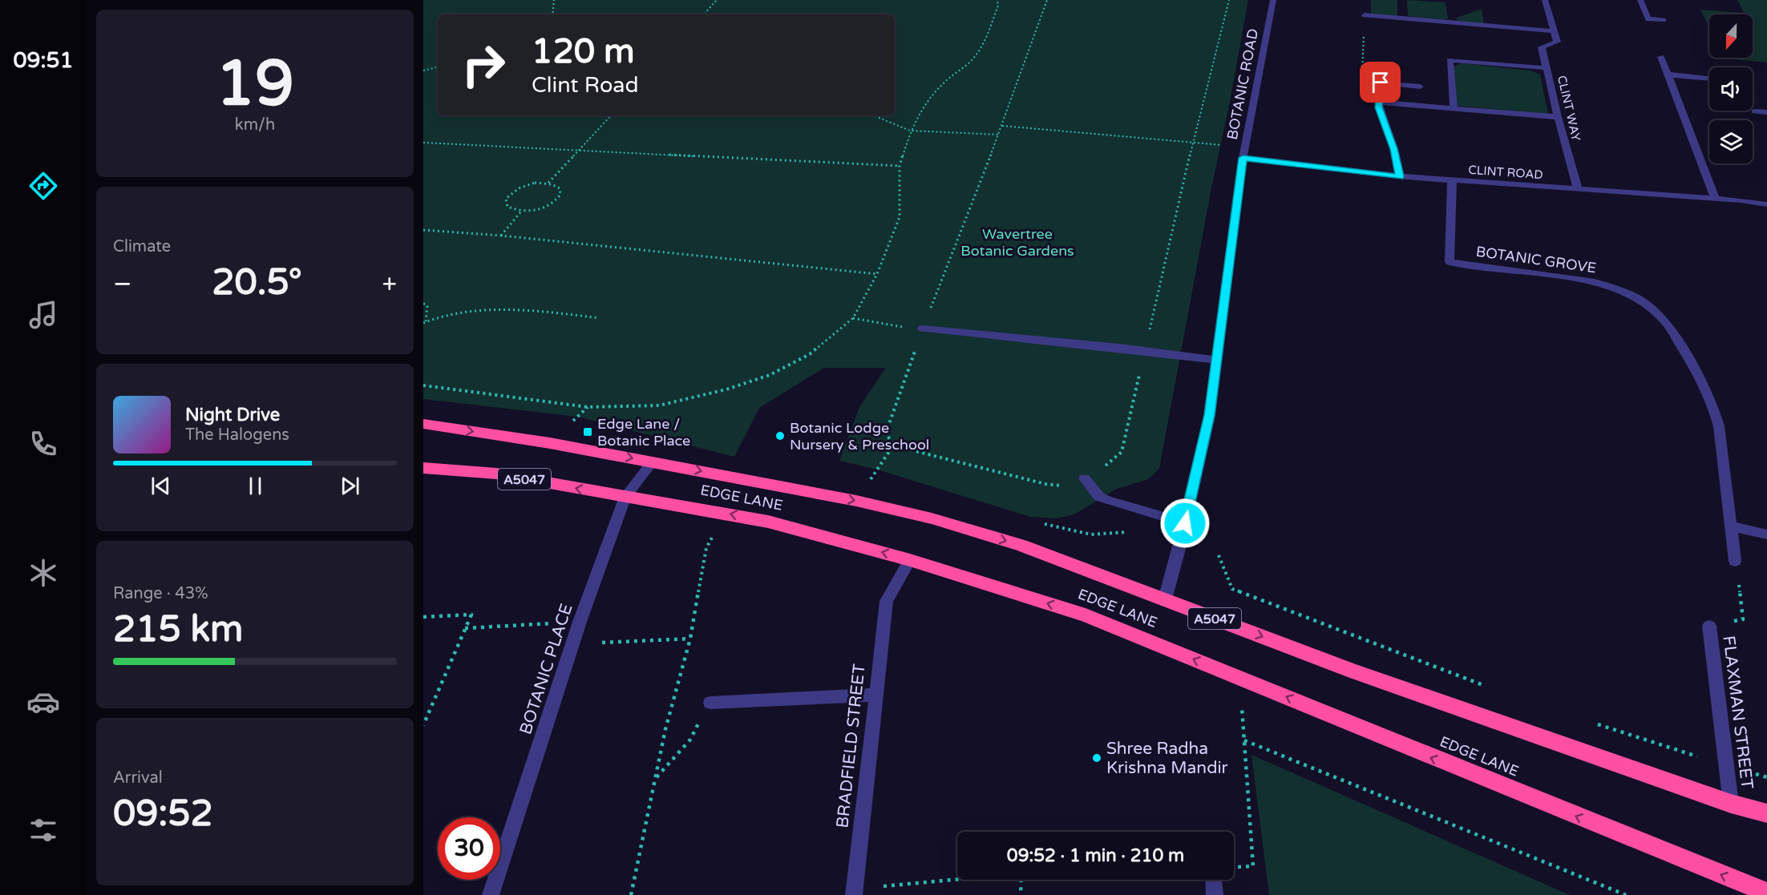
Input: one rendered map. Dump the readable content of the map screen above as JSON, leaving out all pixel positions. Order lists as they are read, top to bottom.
{
  "streets": {
    "highway": ["A5047", "EDGE LANE"],
    "street": [
      "BOTANIC ROAD",
      "CLINT WAY",
      "CLINT ROAD",
      "BOTANIC GROVE",
      "BOTANIC PLACE",
      "FLAXMAN STREET",
      "BRADFIELD STREET"
    ]
  },
  "crossings": [
    ["BOTANIC ROAD", "CLINT ROAD"],
    ["BOTANIC ROAD", "EDGE LANE"],
    ["CLINT WAY", "CLINT ROAD"],
    ["CLINT ROAD", "BOTANIC GROVE"],
    ["EDGE LANE", "BOTANIC PLACE"],
    ["EDGE LANE", "FLAXMAN STREET"],
    ["EDGE LANE", "BRADFIELD STREET"]
  ],
  "parks": ["Wavertree Botanic Gardens"],
  "places": {
    "transit": ["Edge Lane / Botanic Place"],
    "other": ["Botanic Lodge Nursery & Preschool", "Shree Radha Krishna Mandir"]
  },
  "north": "bottom",
  "page": {
    "tabs": "09:51",
    "tile": [
      ["19", "km/h"],
      "Climate",
      ["Range · 43%", "215 km"],
      ["Arrival", "09:52"]
    ],
    "turn": ["120 m", "Clint Road"],
    "heat": ["−", "20.5°", "+"],
    "song": ["Night Drive", "The Halogens"],
    "limit": "30",
    "trip": "09:52 · 1 min · 210 m"
  }
}
